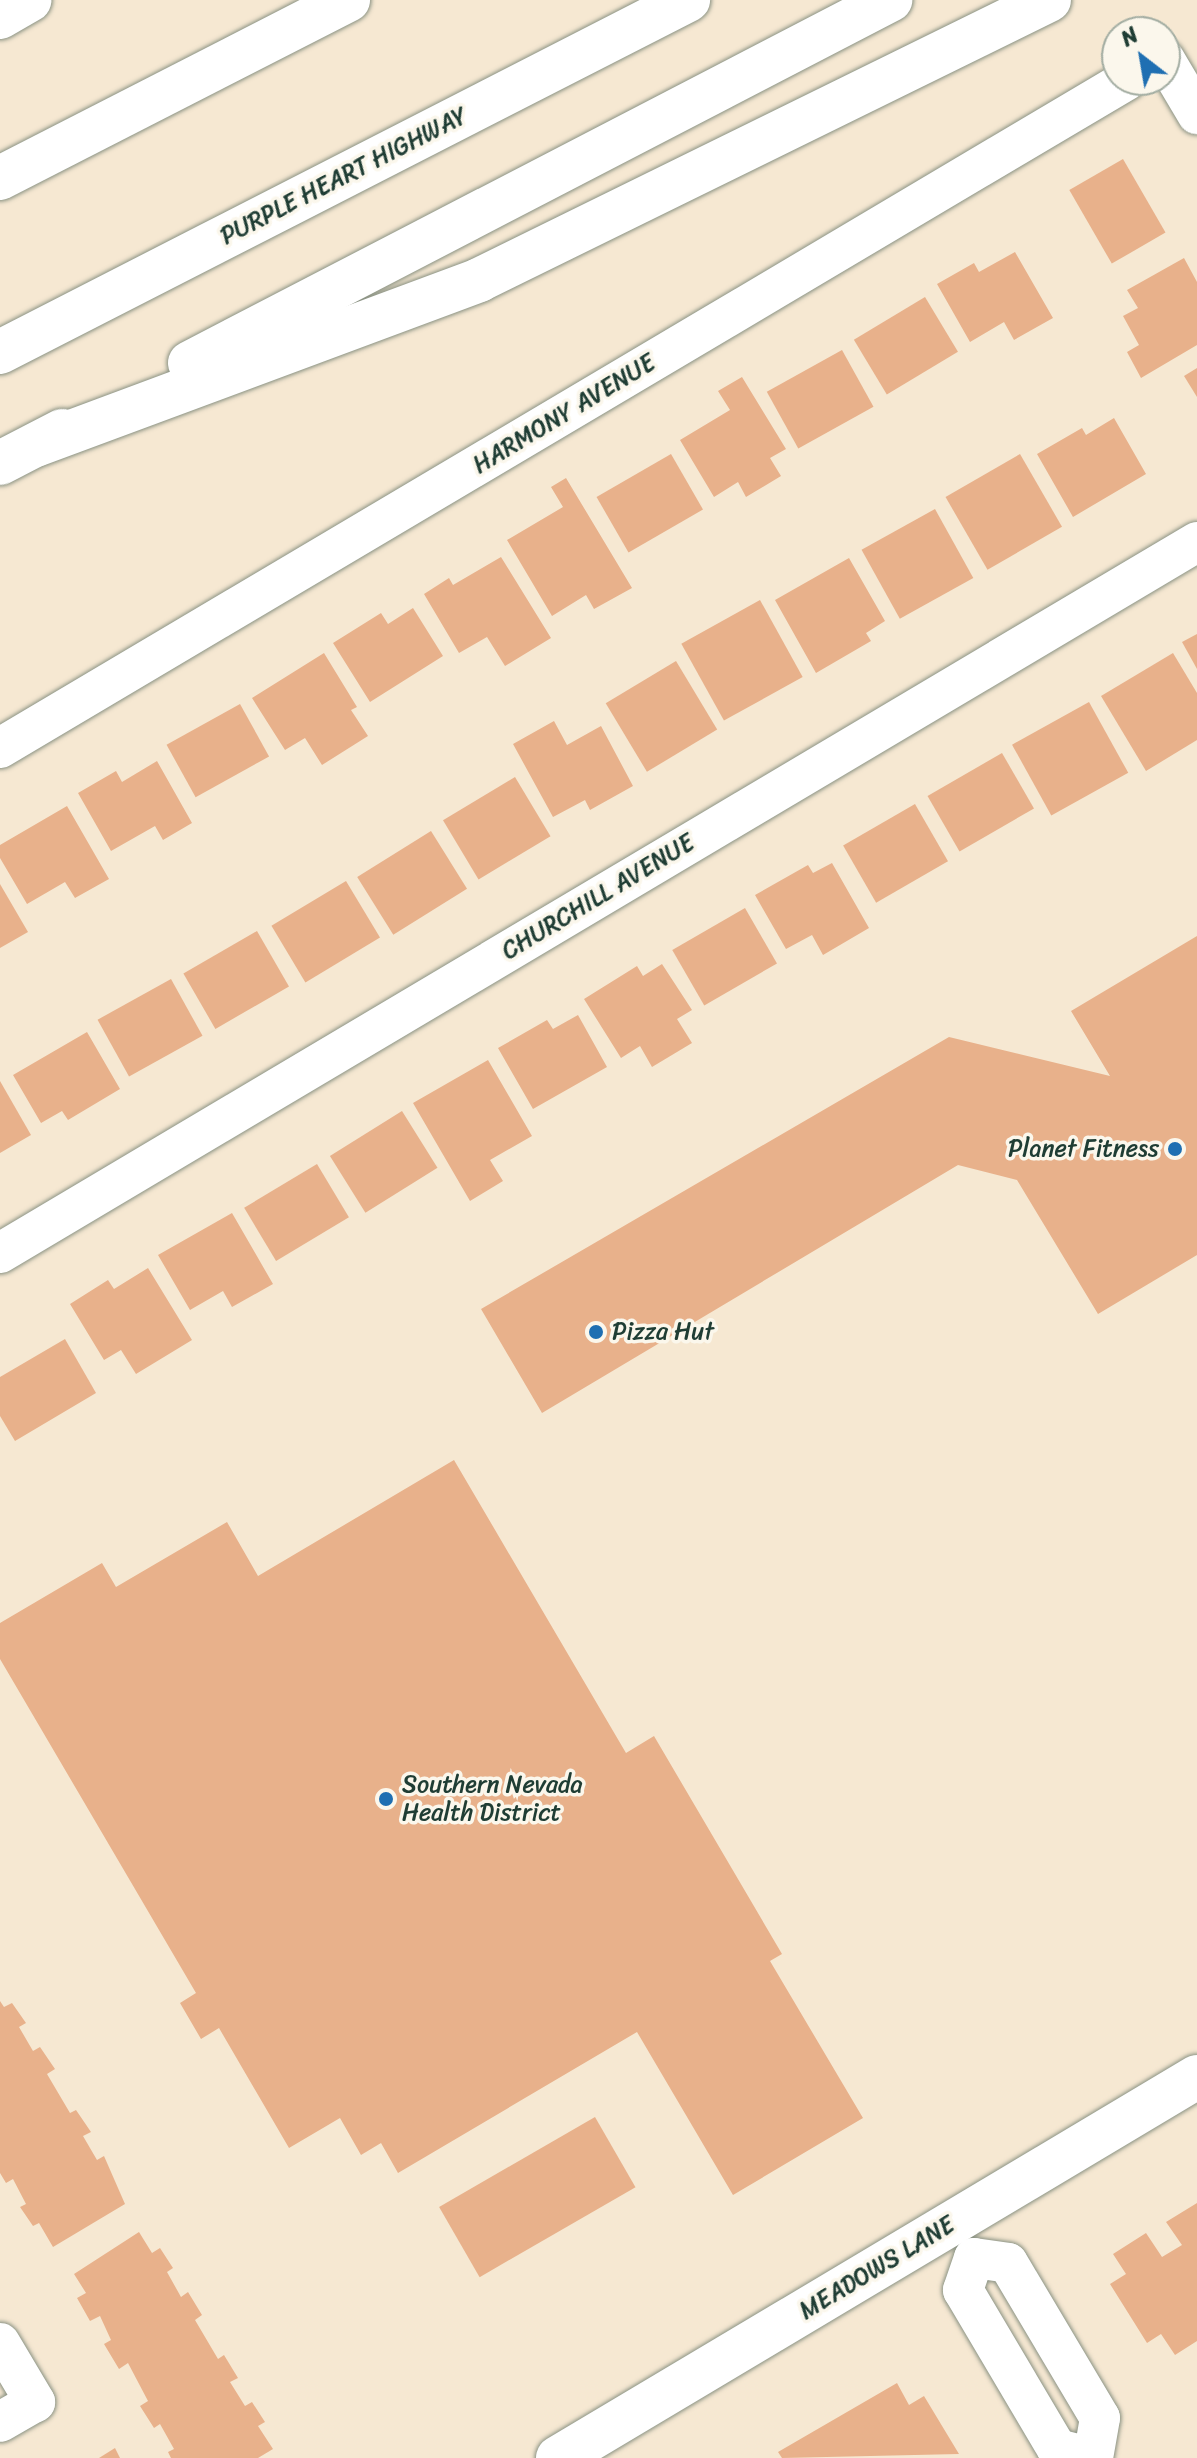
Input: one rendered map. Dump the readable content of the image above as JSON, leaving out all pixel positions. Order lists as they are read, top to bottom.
{
  "streets": {
    "main road": ["PURPLE HEART HIGHWAY", "MEADOWS LANE"],
    "street": ["HARMONY AVENUE", "CHURCHILL AVENUE"]
  },
  "places": ["Planet Fitness", "Pizza Hut", "Southern Nevada Health District"],
  "north": "top left"
}
